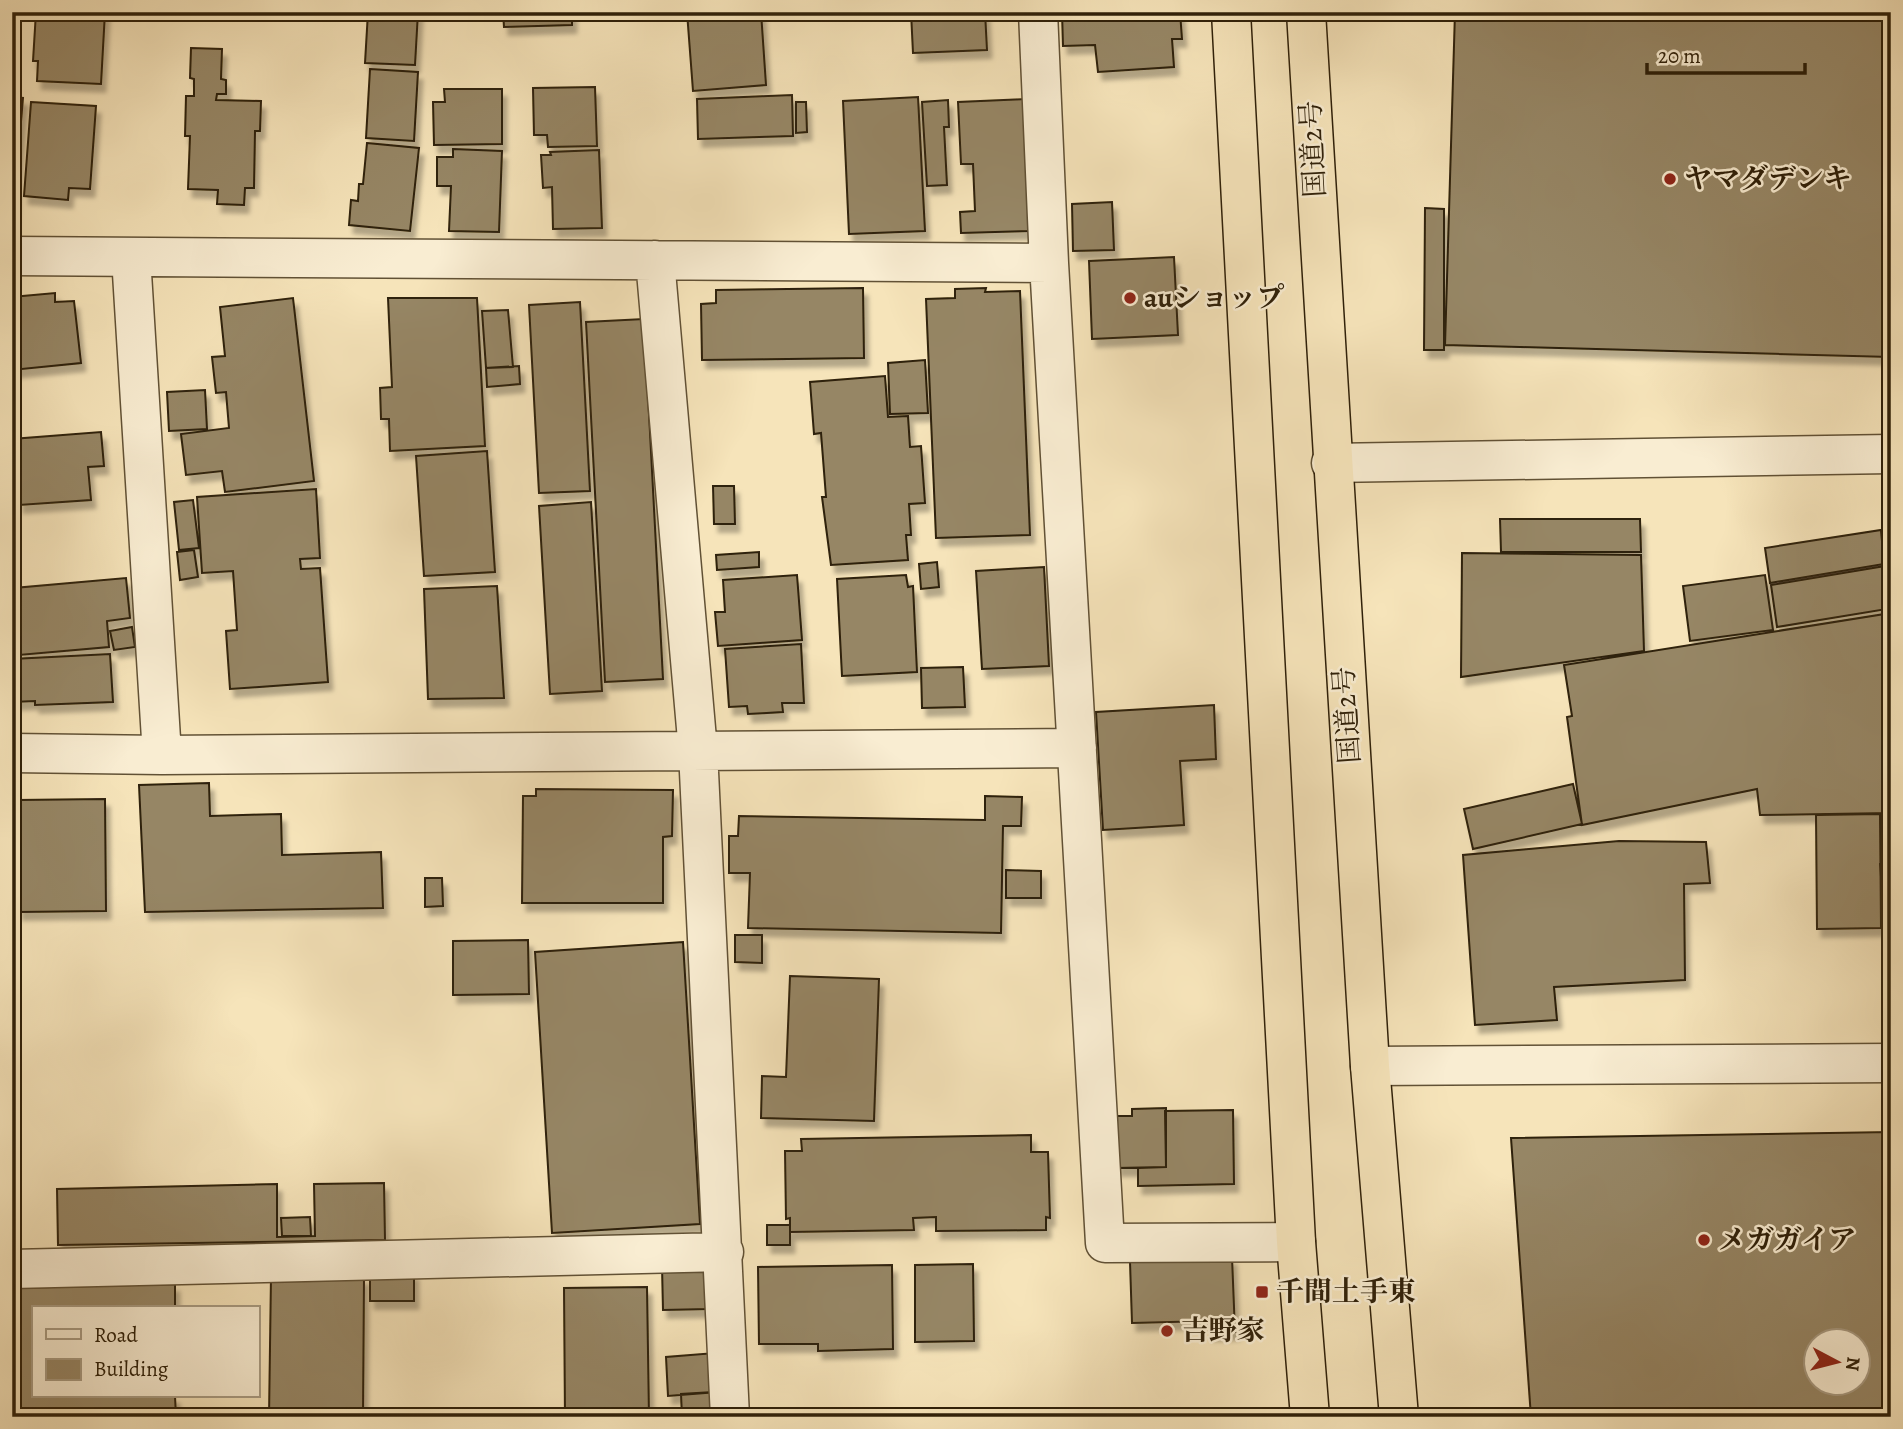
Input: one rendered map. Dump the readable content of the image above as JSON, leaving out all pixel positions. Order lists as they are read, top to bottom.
{
  "streets": {
    "highway": ["国道2号"]
  },
  "places": {
    "other": [
      "ヤマダデンキ",
      "auショップ",
      "メガガイア",
      "吉野家"
    ],
    "transit": ["千間土手東"]
  },
  "legend": ["Road", "Building"],
  "scale_bar": "20 m",
  "north": "right"
}
